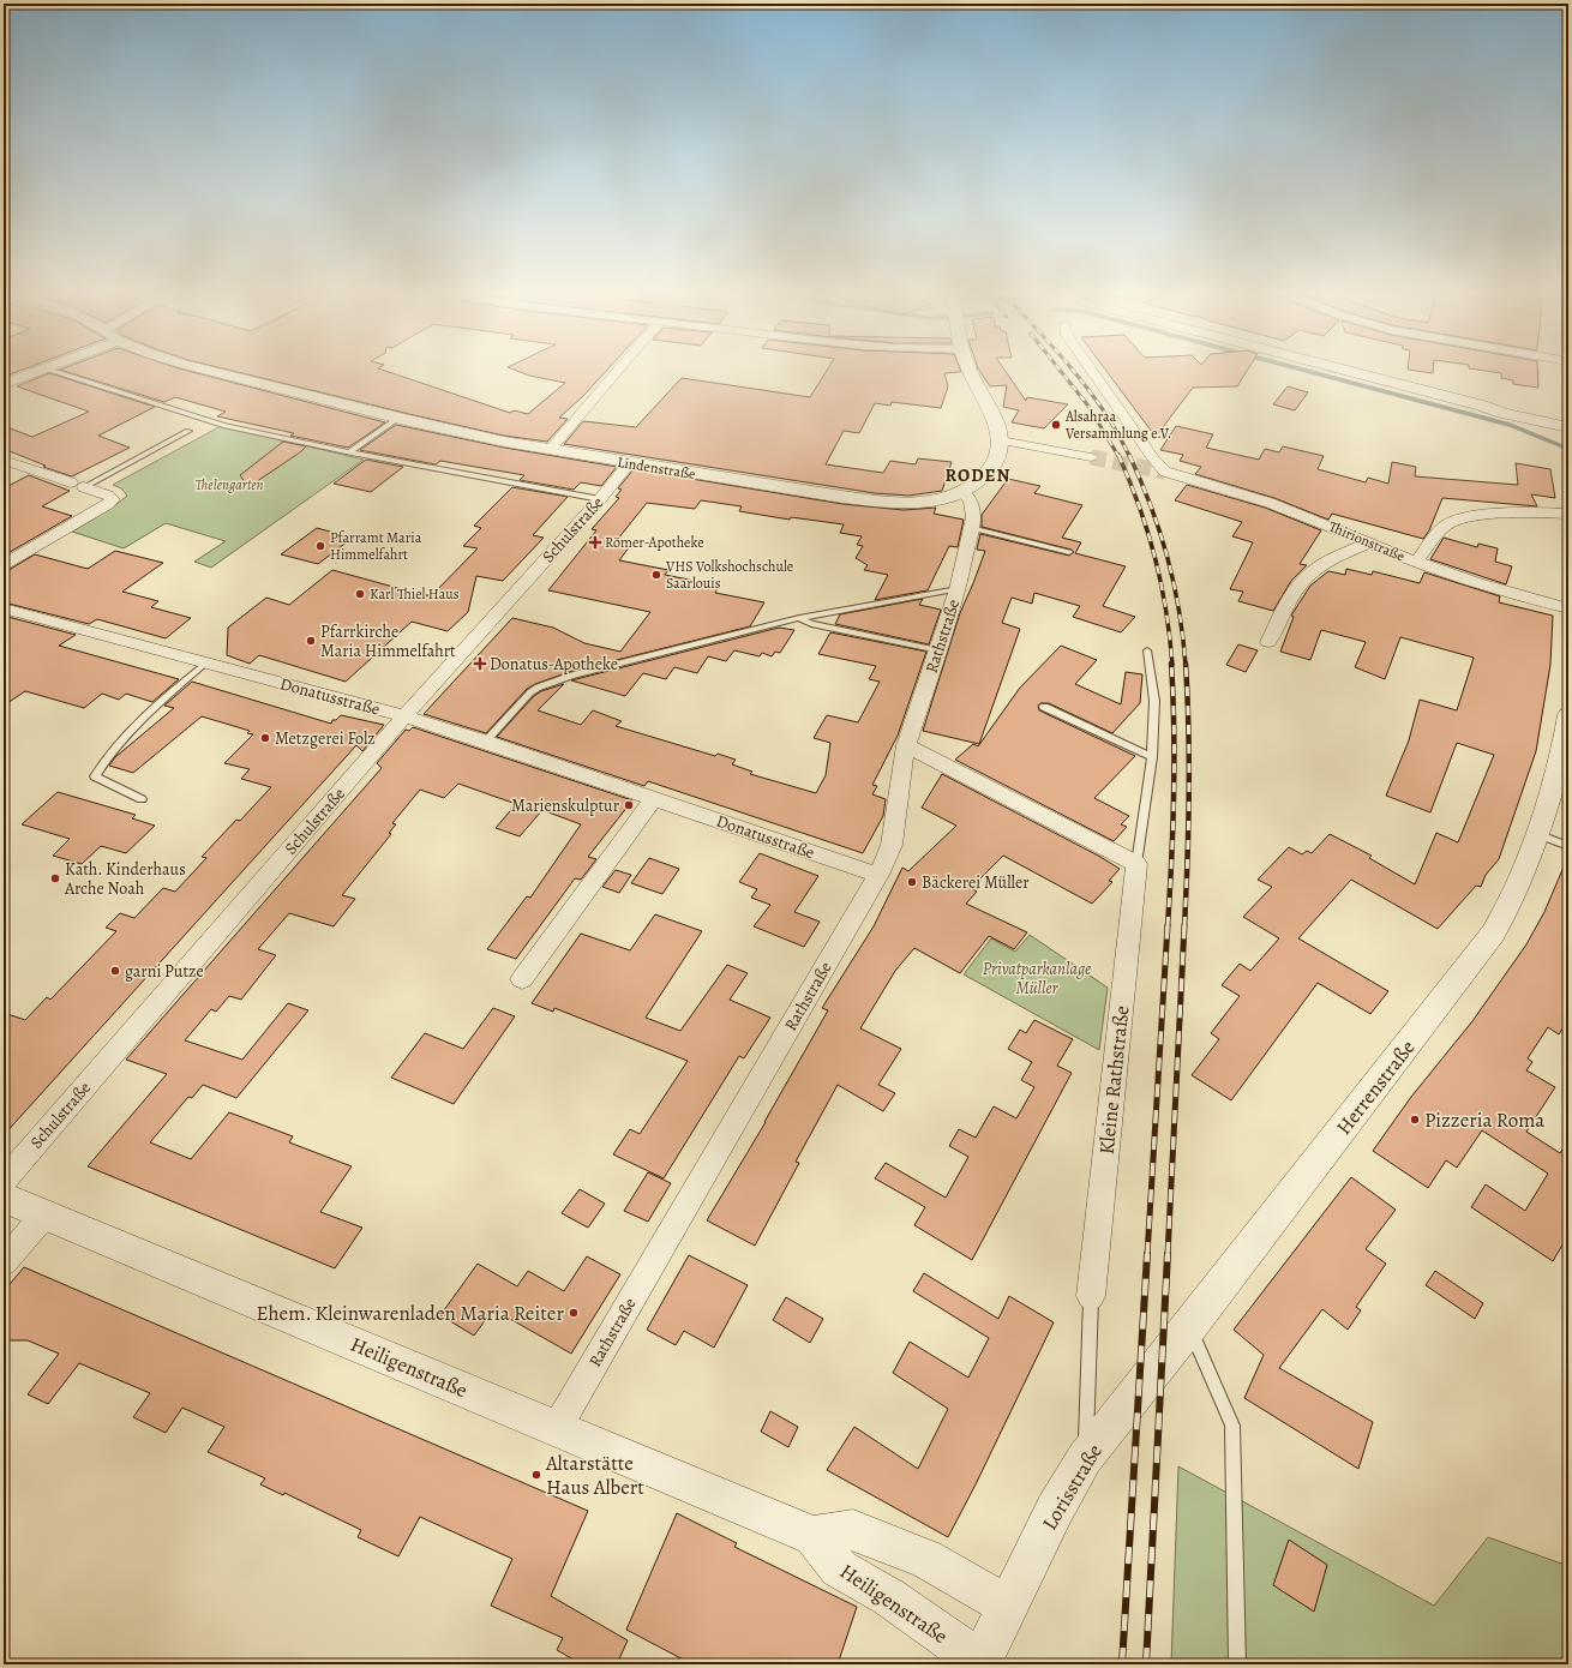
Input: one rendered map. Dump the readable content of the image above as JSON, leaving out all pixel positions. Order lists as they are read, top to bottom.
{
  "streets": {
    "street": [
      "Lindenstraße",
      "Schulstraße",
      "Thirionstraße",
      "Rathstraße",
      "Donatusstraße",
      "Kleine Rathstraße",
      "Herrenstraße",
      "Heiligenstraße",
      "Lorisstraße"
    ]
  },
  "crossings": [
    ["Lindenstraße", "Schulstraße"],
    ["Lindenstraße", "Rathstraße"],
    ["Schulstraße", "Donatusstraße"],
    ["Rathstraße", "Donatusstraße"],
    ["Rathstraße", "Heiligenstraße"],
    ["Herrenstraße", "Lorisstraße"],
    ["Heiligenstraße", "Lorisstraße"]
  ],
  "districts": ["RODEN"],
  "parks": ["Thelengarten", "Privatparkanlage Müller"],
  "places": {
    "other": [
      "Alsahraa Versammlung e.V.",
      "Pfarramt Maria Himmelfahrt",
      "VHS Volkshochschule Saarlouis",
      "Karl Thiel Haus",
      "Pfarrkirche Maria Himmelfahrt",
      "Metzgerei Folz",
      "Marienskulptur",
      "Kath. Kinderhaus Arche Noah",
      "Bäckerei Müller",
      "garni Putze",
      "Pizzeria Roma",
      "Ehem. Kleinwarenladen Maria Reiter",
      "Altarstätte Haus Albert"
    ],
    "health": ["Römer-Apotheke", "Donatus-Apotheke"]
  }
}
